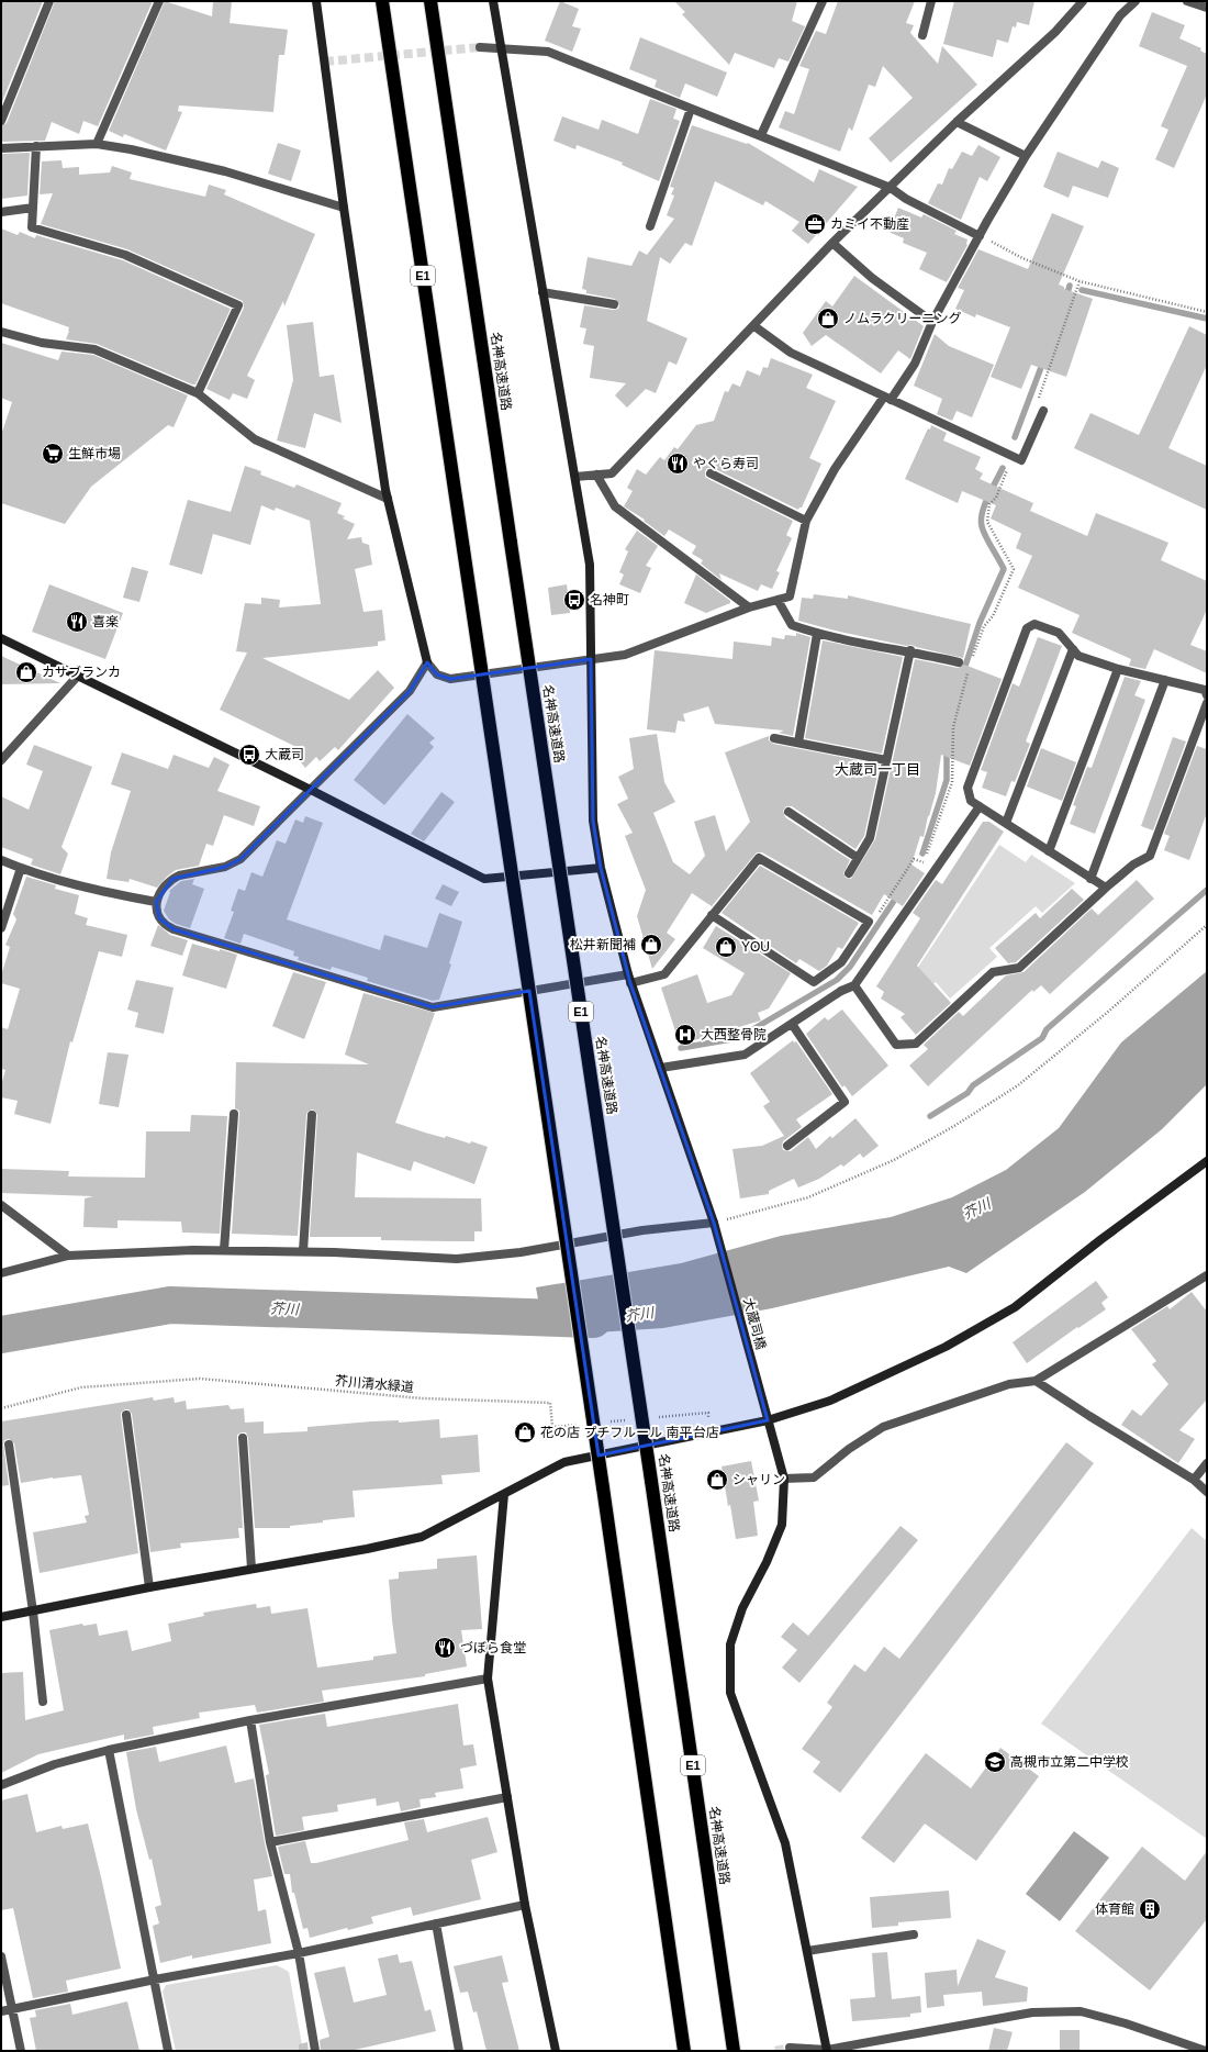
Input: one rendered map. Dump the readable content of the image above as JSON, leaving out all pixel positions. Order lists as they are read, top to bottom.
{
  "streets": {
    "highway": ["E1", "名神高速道路"],
    "street": ["大蔵司橋"],
    "path": ["芥川清水緑道"]
  },
  "districts": ["大蔵司一丁目"],
  "water": ["芥川"],
  "places": {
    "office": ["カミイ不動産"],
    "shop": [
      "ノムラクリーニング",
      "カサブランカ",
      "松井新聞補",
      "YOU",
      "花の店 プチフルール 南平台店",
      "シャリン"
    ],
    "supermarket": ["生鮮市場"],
    "restaurant": ["やぐら寿司", "喜楽", "づぼら食堂"],
    "bus stop": ["名神町", "大蔵司"],
    "hospital": ["大西整骨院"],
    "school or university": ["高槻市立第二中学校"],
    "building": ["体育館"]
  }
}
